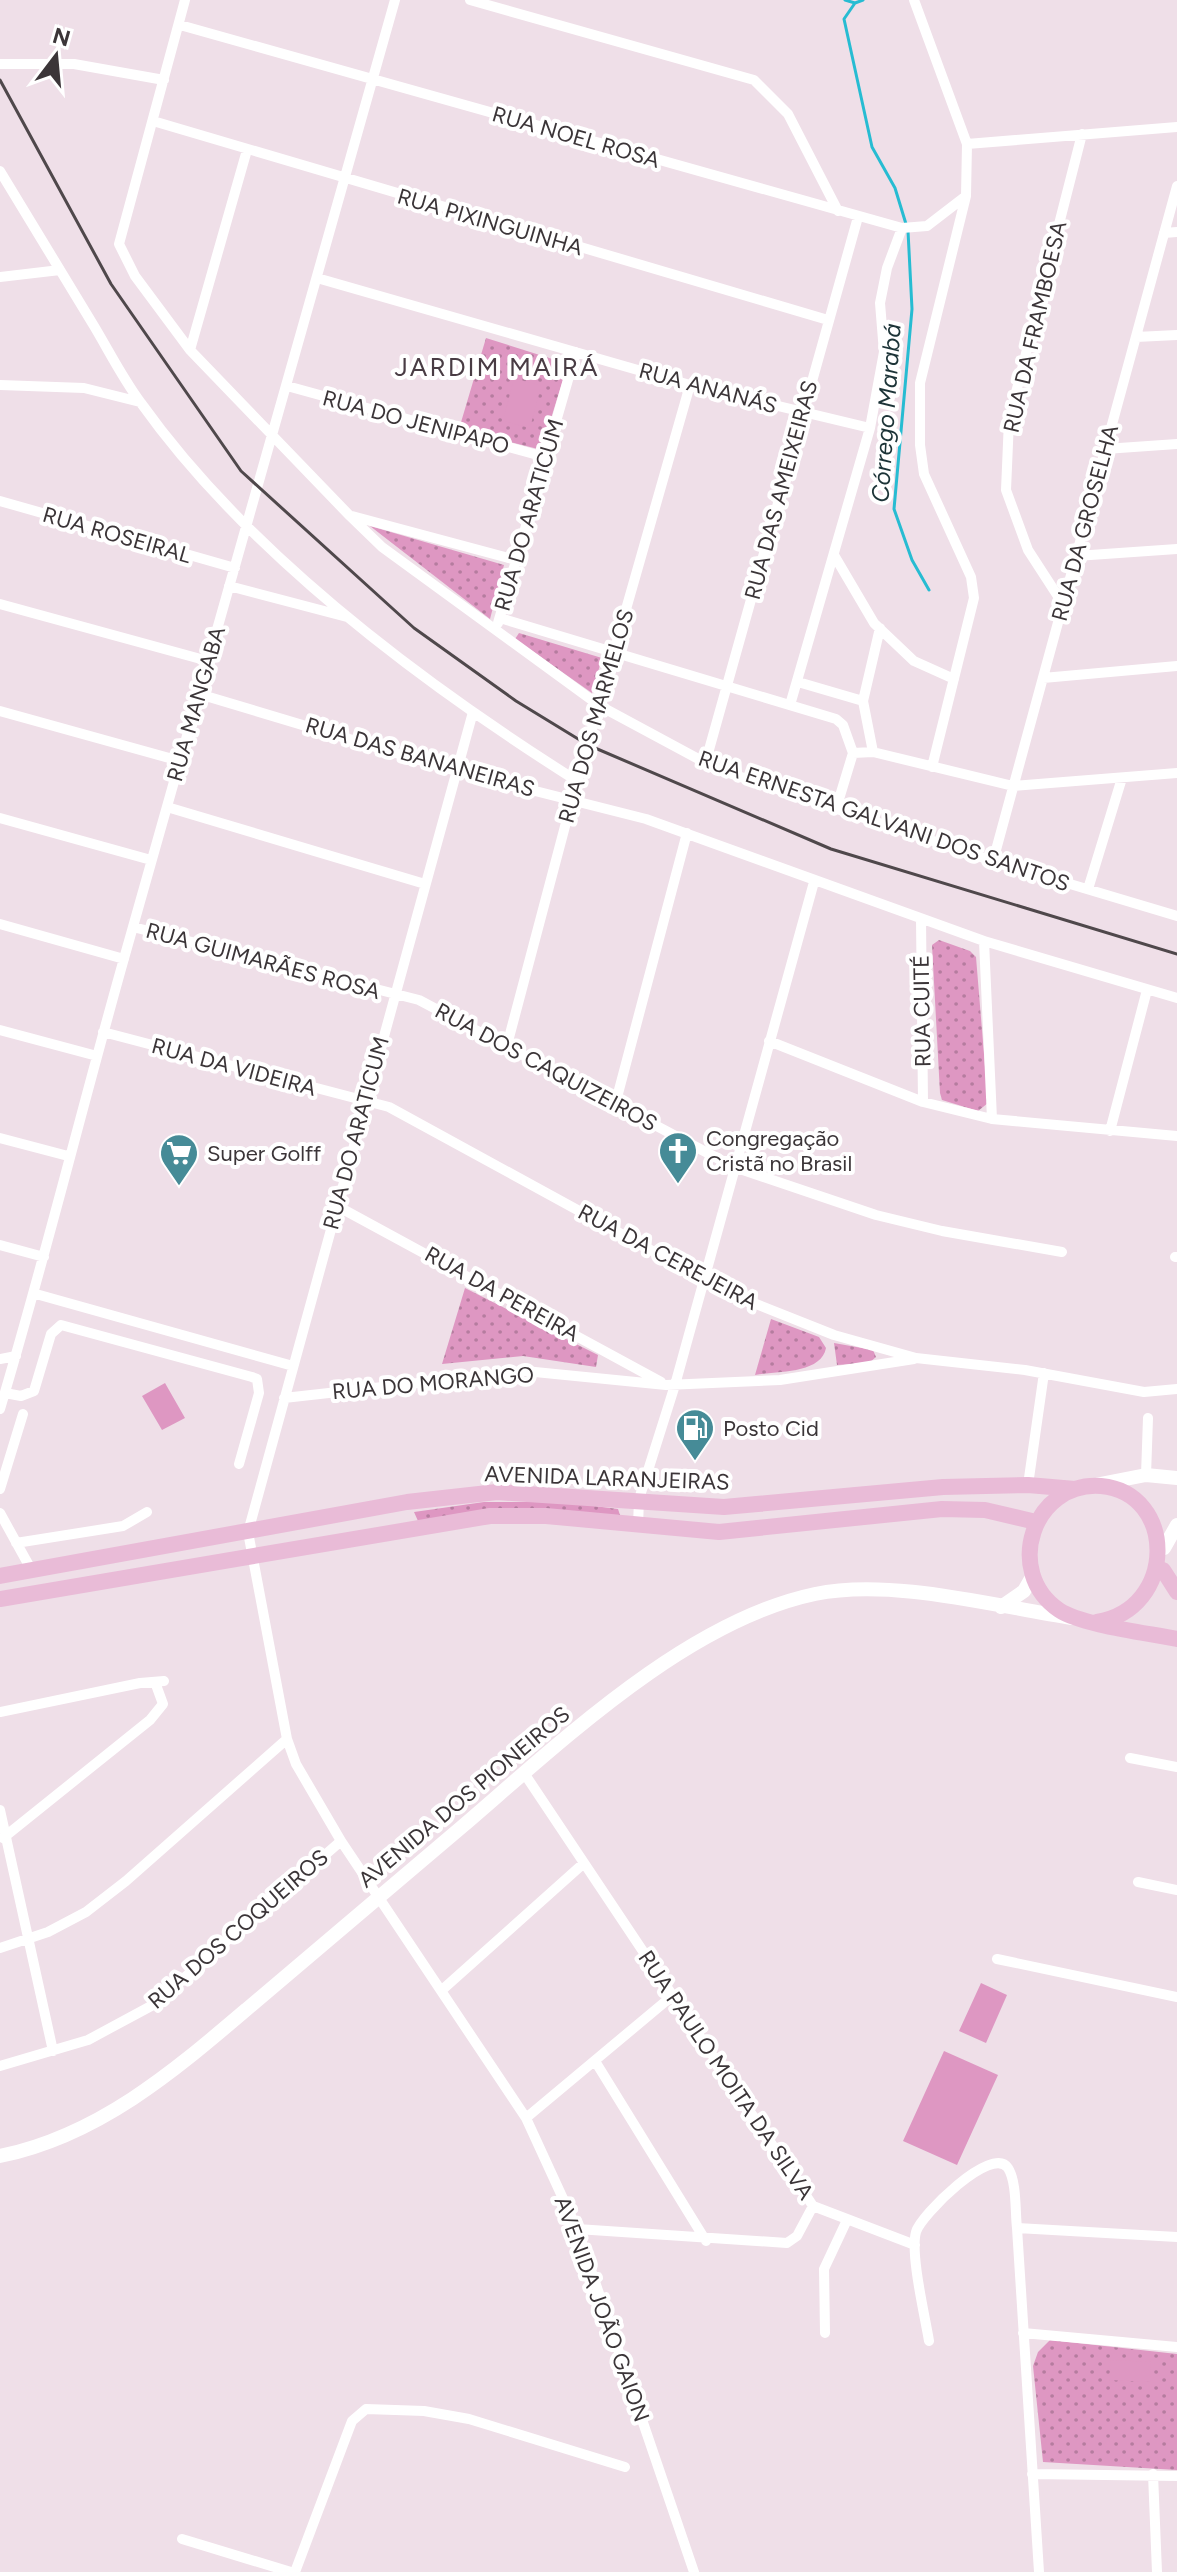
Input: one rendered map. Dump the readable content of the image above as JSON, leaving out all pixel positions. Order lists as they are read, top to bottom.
{
  "streets": {
    "main road": ["AVENIDA LARANJEIRAS", "AVENIDA DOS PIONEIROS"],
    "street": [
      "RUA NOEL ROSA",
      "RUA PIXINGUINHA",
      "RUA DA FRAMBOESA",
      "RUA ANANÁS",
      "RUA DO JENIPAPO",
      "RUA DAS AMEIXEIRAS",
      "RUA DO ARATICUM",
      "RUA DA GROSELHA",
      "RUA ROSEIRAL",
      "RUA MANGABA",
      "RUA DOS MARMELOS",
      "RUA DAS BANANEIRAS",
      "RUA ERNESTA GALVANI DOS SANTOS",
      "RUA GUIMARÃES ROSA",
      "RUA CUITÉ",
      "RUA DA VIDEIRA",
      "RUA DOS CAQUIZEIROS",
      "RUA DA CEREJEIRA",
      "RUA DA PEREIRA",
      "RUA DO MORANGO",
      "RUA DOS COQUEIROS",
      "RUA PAULO MOITA DA SILVA",
      "AVENIDA JOÃO GAION"
    ]
  },
  "crossings": [
    ["RUA NOEL ROSA", "RUA DAS AMEIXEIRAS"],
    ["RUA NOEL ROSA", "RUA MANGABA"],
    ["RUA PIXINGUINHA", "RUA DAS AMEIXEIRAS"],
    ["RUA PIXINGUINHA", "RUA MANGABA"],
    ["RUA PIXINGUINHA", "RUA ERNESTA GALVANI DOS SANTOS"],
    ["RUA DA FRAMBOESA", "RUA DA GROSELHA"],
    ["RUA ANANÁS", "RUA DAS AMEIXEIRAS"],
    ["RUA ANANÁS", "RUA DO ARATICUM"],
    ["RUA ANANÁS", "RUA MANGABA"],
    ["RUA ANANÁS", "RUA DOS MARMELOS"],
    ["RUA DO JENIPAPO", "RUA DO ARATICUM"],
    ["RUA DO JENIPAPO", "RUA MANGABA"],
    ["RUA DAS AMEIXEIRAS", "RUA ERNESTA GALVANI DOS SANTOS"],
    ["RUA DO ARATICUM", "RUA DAS BANANEIRAS"],
    ["RUA DO ARATICUM", "RUA ERNESTA GALVANI DOS SANTOS"],
    ["RUA DO ARATICUM", "RUA GUIMARÃES ROSA"],
    ["RUA DO ARATICUM", "RUA DA VIDEIRA"],
    ["RUA DO ARATICUM", "RUA DOS CAQUIZEIROS"],
    ["RUA DO ARATICUM", "RUA DA CEREJEIRA"],
    ["RUA DO ARATICUM", "RUA DA PEREIRA"],
    ["RUA DO ARATICUM", "RUA DO MORANGO"],
    ["RUA DO ARATICUM", "AVENIDA LARANJEIRAS"],
    ["RUA DO ARATICUM", "AVENIDA JOÃO GAION"],
    ["RUA DA GROSELHA", "RUA ERNESTA GALVANI DOS SANTOS"],
    ["RUA ROSEIRAL", "RUA MANGABA"],
    ["RUA MANGABA", "RUA DAS BANANEIRAS"],
    ["RUA MANGABA", "RUA ERNESTA GALVANI DOS SANTOS"],
    ["RUA MANGABA", "RUA GUIMARÃES ROSA"],
    ["RUA MANGABA", "RUA DA VIDEIRA"],
    ["RUA DOS MARMELOS", "RUA DAS BANANEIRAS"],
    ["RUA DOS MARMELOS", "RUA ERNESTA GALVANI DOS SANTOS"],
    ["RUA DOS MARMELOS", "RUA DOS CAQUIZEIROS"],
    ["RUA DAS BANANEIRAS", "RUA CUITÉ"],
    ["RUA GUIMARÃES ROSA", "RUA DOS CAQUIZEIROS"],
    ["RUA DA VIDEIRA", "RUA DA CEREJEIRA"],
    ["RUA DA CEREJEIRA", "RUA DO MORANGO"],
    ["RUA DA PEREIRA", "RUA DO MORANGO"],
    ["AVENIDA LARANJEIRAS", "AVENIDA DOS PIONEIROS"],
    ["AVENIDA DOS PIONEIROS", "RUA PAULO MOITA DA SILVA"],
    ["AVENIDA DOS PIONEIROS", "AVENIDA JOÃO GAION"],
    ["RUA DOS COQUEIROS", "AVENIDA JOÃO GAION"]
  ],
  "districts": ["JARDIM MAIRÁ"],
  "water": ["Córrego Marabá"],
  "places": {
    "church": ["Congregação Cristã no Brasil"],
    "supermarket": ["Super Golff"],
    "fuel station": ["Posto Cid"]
  },
  "north": "top"
}
